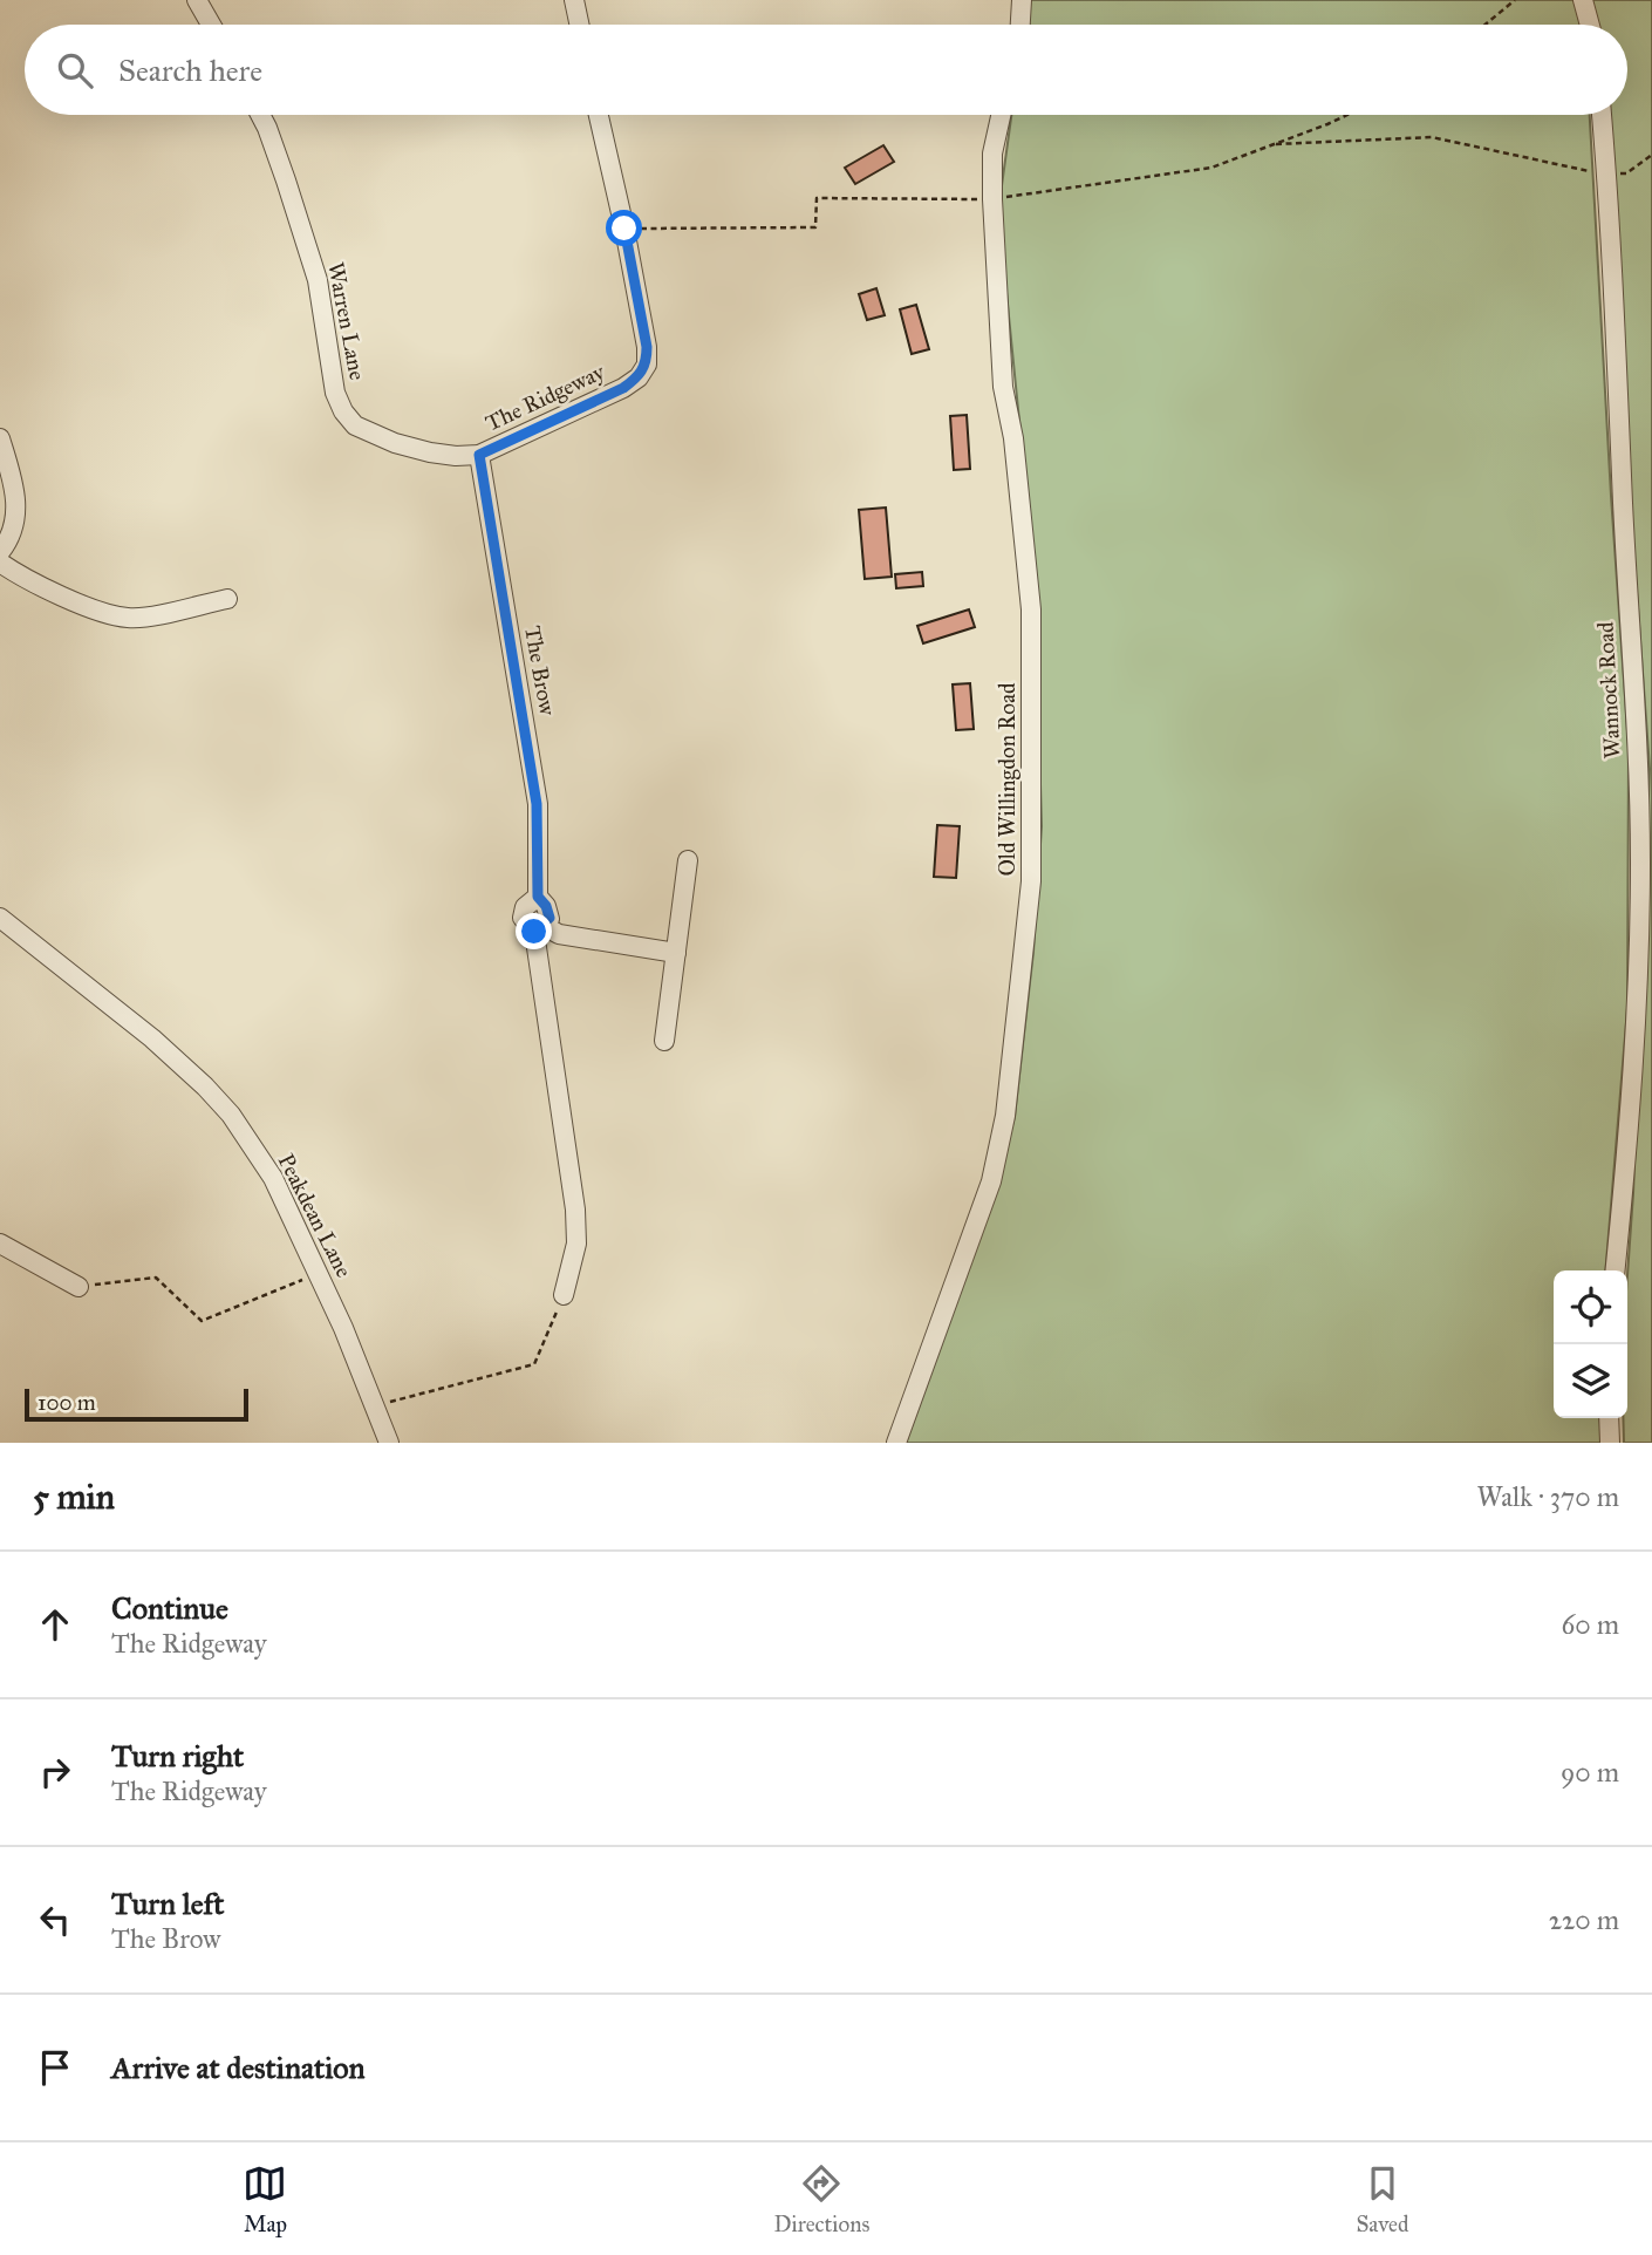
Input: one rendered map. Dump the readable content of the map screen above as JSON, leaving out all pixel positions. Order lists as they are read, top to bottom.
{
  "streets": {
    "street": [
      "Warren Lane",
      "The Ridgeway",
      "The Brow",
      "Wannock Road",
      "Old Willingdon Road",
      "Peakdean Lane"
    ]
  },
  "crossings": [
    ["Warren Lane", "The Ridgeway"],
    ["Warren Lane", "The Brow"],
    ["The Ridgeway", "The Brow"]
  ],
  "scale_bar": "100 m",
  "page": {
    "search": "Search here",
    "scale": "100 m",
    "heading": ["5 min", "Walk · 370 m"],
    "list": [
      ["Continue", "The Ridgeway", "60 m"],
      ["Turn right", "The Ridgeway", "90 m"],
      ["Turn left", "The Brow", "220 m"],
      "Arrive at destination"
    ],
    "nav": ["Map", "Directions", "Saved"]
  }
}
